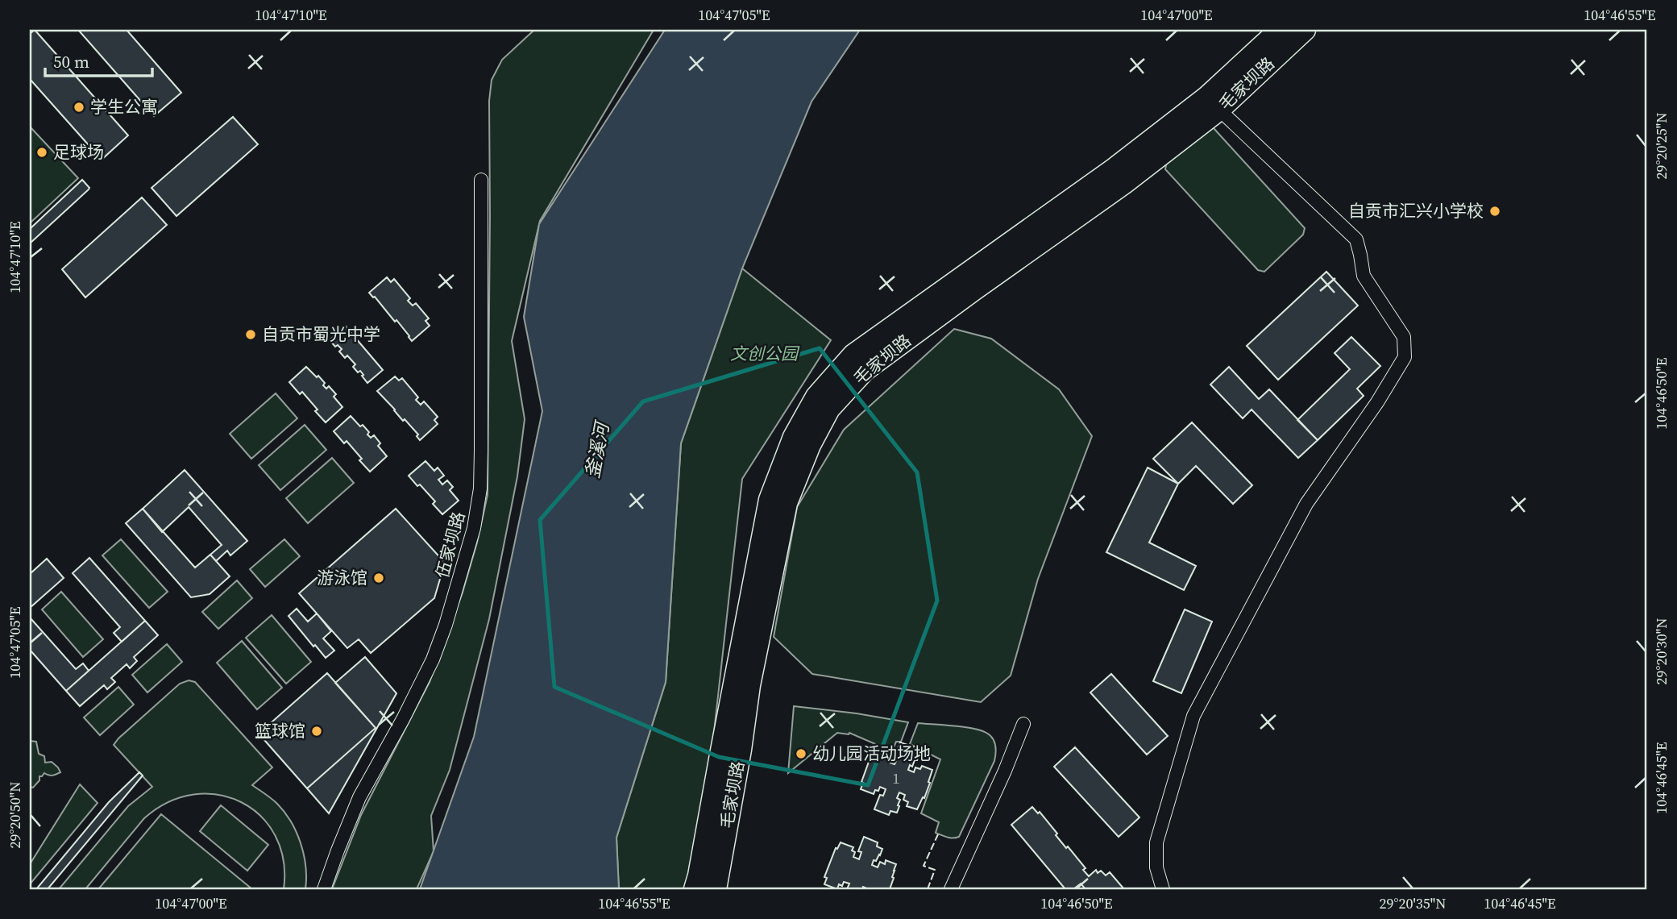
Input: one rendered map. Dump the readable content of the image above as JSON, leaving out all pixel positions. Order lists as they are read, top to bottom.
{
  "streets": {
    "main road": ["毛家坝路"],
    "street": ["伍家坝路"]
  },
  "water": ["釜溪河"],
  "parks": ["文创公园"],
  "places": [
    "学生公寓",
    "足球场",
    "自贡市汇兴小学校",
    "自贡市蜀光中学",
    "游泳馆",
    "篮球馆",
    "幼儿园活动场地"
  ],
  "house_numbers": ["1"],
  "scale_bar": "50 m",
  "coordinates": [
    "104°47'10\"E",
    "104°47'05\"E",
    "104°47'00\"E",
    "104°46'55\"E",
    "29°20'25\"N",
    "104°46'50\"E",
    "29°20'30\"N",
    "104°46'45\"E",
    "29°20'50\"N",
    "29°20'35\"N"
  ]
}
